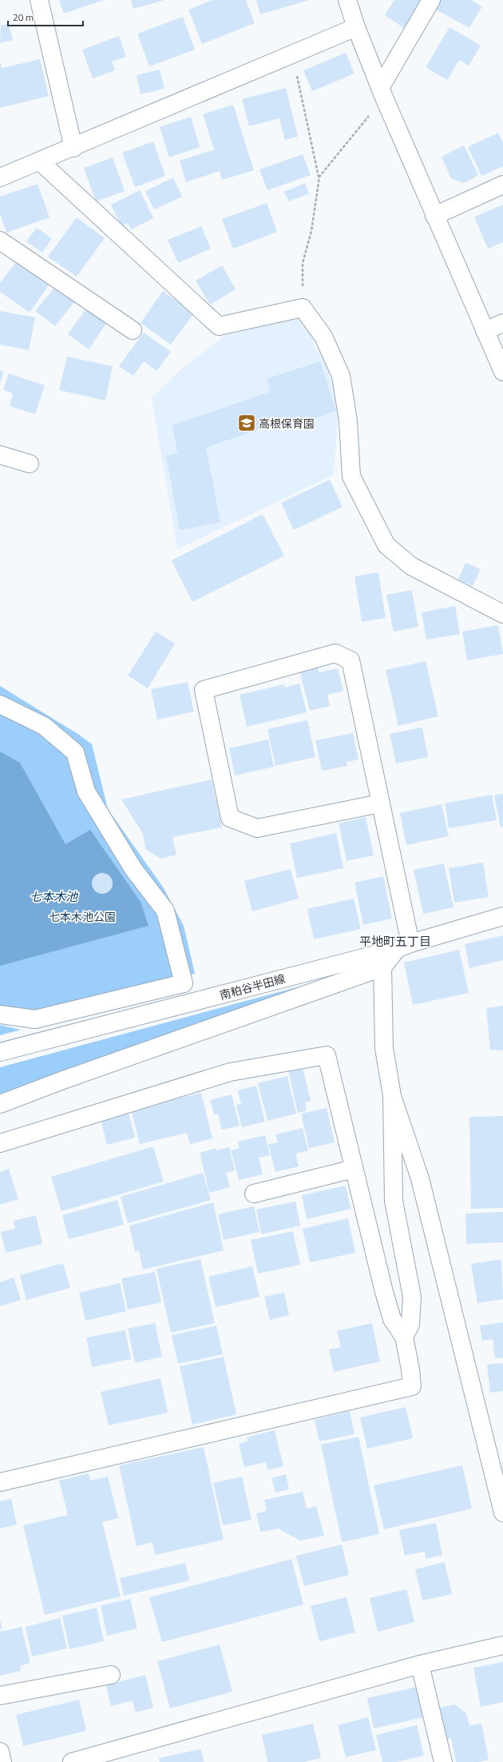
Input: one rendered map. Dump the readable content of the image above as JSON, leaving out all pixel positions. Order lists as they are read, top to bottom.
{
  "streets": {
    "street": ["南粕谷半田線"]
  },
  "districts": ["平地町五丁目"],
  "water": ["七本木池"],
  "parks": ["七本木池公園"],
  "places": {
    "school or university": ["高根保育園"]
  },
  "scale_bar": "20 m"
}
